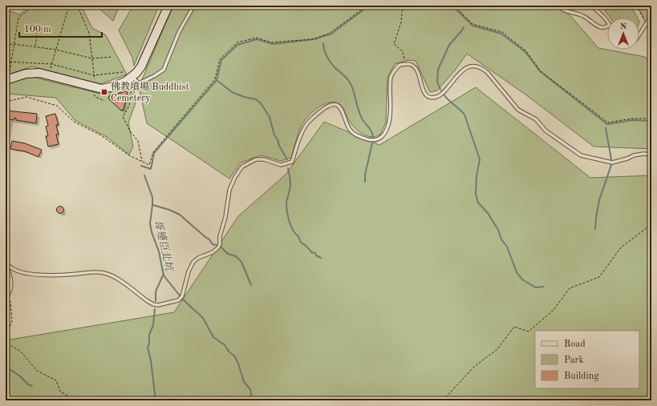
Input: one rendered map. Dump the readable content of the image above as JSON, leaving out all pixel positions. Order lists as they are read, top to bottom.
{
  "water": ["哥連臣北坑"],
  "places": {
    "transit": ["佛教墳場 Buddhist Cemetery"]
  },
  "legend": ["Road", "Park", "Building"],
  "scale_bar": "100 m",
  "north": "top"
}
